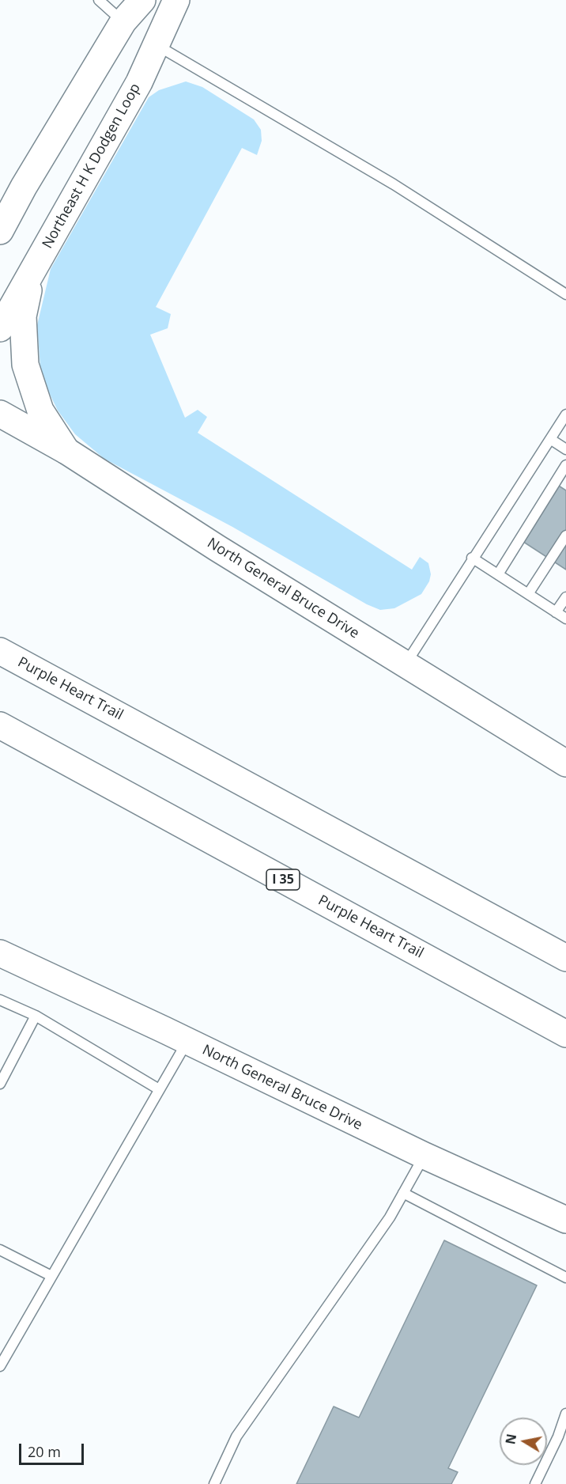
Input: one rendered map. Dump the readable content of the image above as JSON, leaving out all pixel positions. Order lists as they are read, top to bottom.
{
  "streets": {
    "main road": [
      "Northeast H K Dodgen Loop",
      "North General Bruce Drive",
      "Purple Heart Trail",
      "I 35"
    ]
  },
  "scale_bar": "20 m",
  "north": "left"
}
